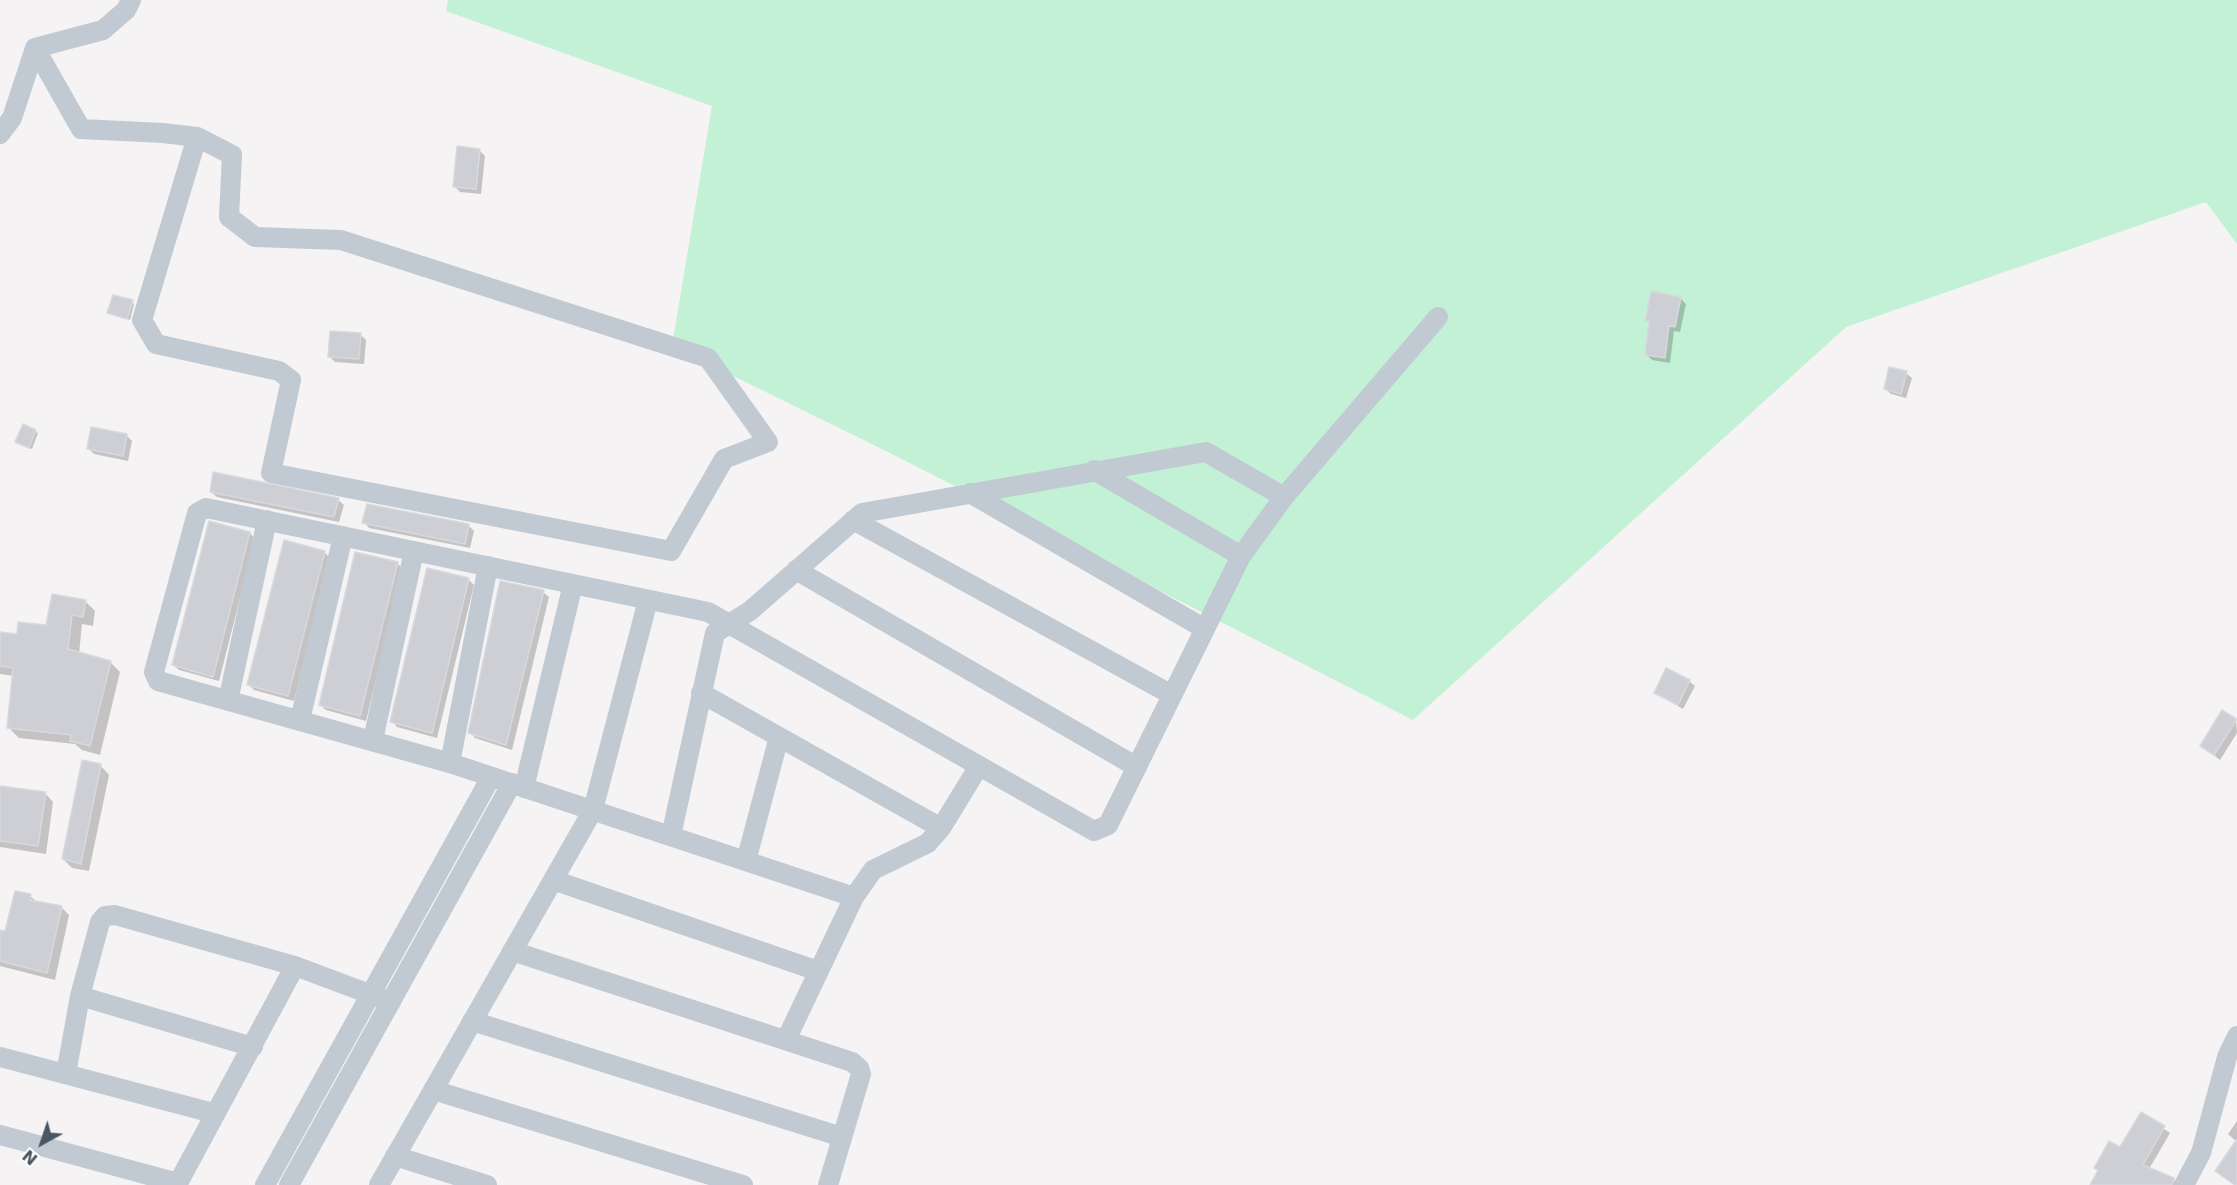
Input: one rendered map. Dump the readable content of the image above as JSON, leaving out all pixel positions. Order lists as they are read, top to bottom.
{
  "north": "bottom left"
}
